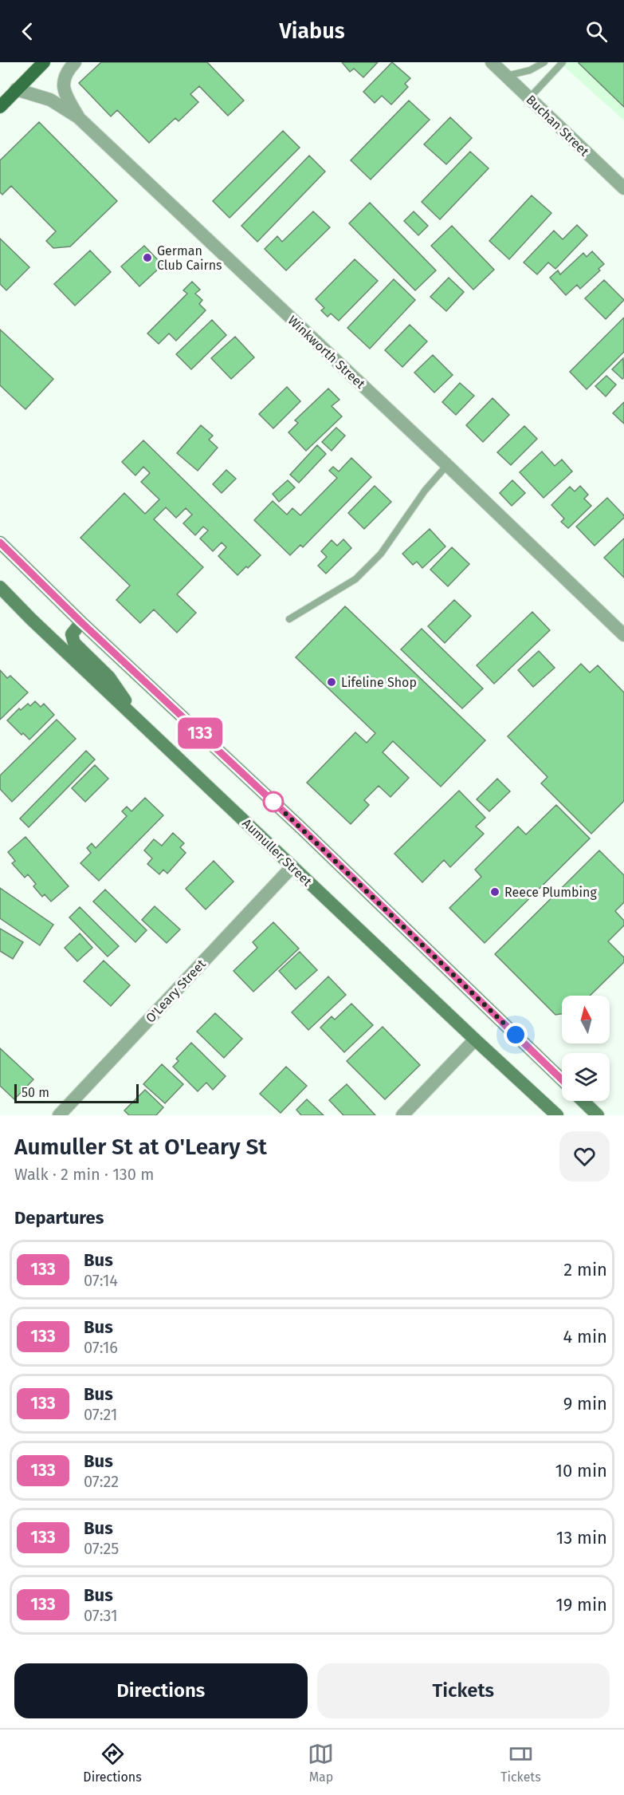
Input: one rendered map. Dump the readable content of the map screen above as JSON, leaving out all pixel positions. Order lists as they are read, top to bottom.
{
  "streets": {
    "main road": ["Aumuller Street"],
    "street": ["Buchan Street", "Winkworth Street", "O'Leary Street"]
  },
  "crossings": [
    ["Aumuller Street", "O'Leary Street"]
  ],
  "places": ["German Club Cairns", "Lifeline Shop", "Reece Plumbing"],
  "lines": ["bus line 133"],
  "scale_bar": "50 m",
  "north": "top",
  "page": {
    "header": "Viabus",
    "on_map": "133",
    "scale": "50 m",
    "heading": [
      ["Aumuller St at O'Leary St", "Walk · 2 min · 130 m"],
      "Departures"
    ],
    "list": [
      {
        "mark": "133",
        "name": "Bus",
        "note": "07:14",
        "value": "2 min"
      },
      {
        "mark": "133",
        "name": "Bus",
        "note": "07:16",
        "value": "4 min"
      },
      {
        "mark": "133",
        "name": "Bus",
        "note": "07:21",
        "value": "9 min"
      },
      {
        "mark": "133",
        "name": "Bus",
        "note": "07:22",
        "value": "10 min"
      },
      {
        "mark": "133",
        "name": "Bus",
        "note": "07:25",
        "value": "13 min"
      },
      {
        "mark": "133",
        "name": "Bus",
        "note": "07:31",
        "value": "19 min"
      }
    ],
    "buttons": ["Directions", "Tickets"],
    "tabs": ["Directions", "Map", "Tickets"]
  }
}
